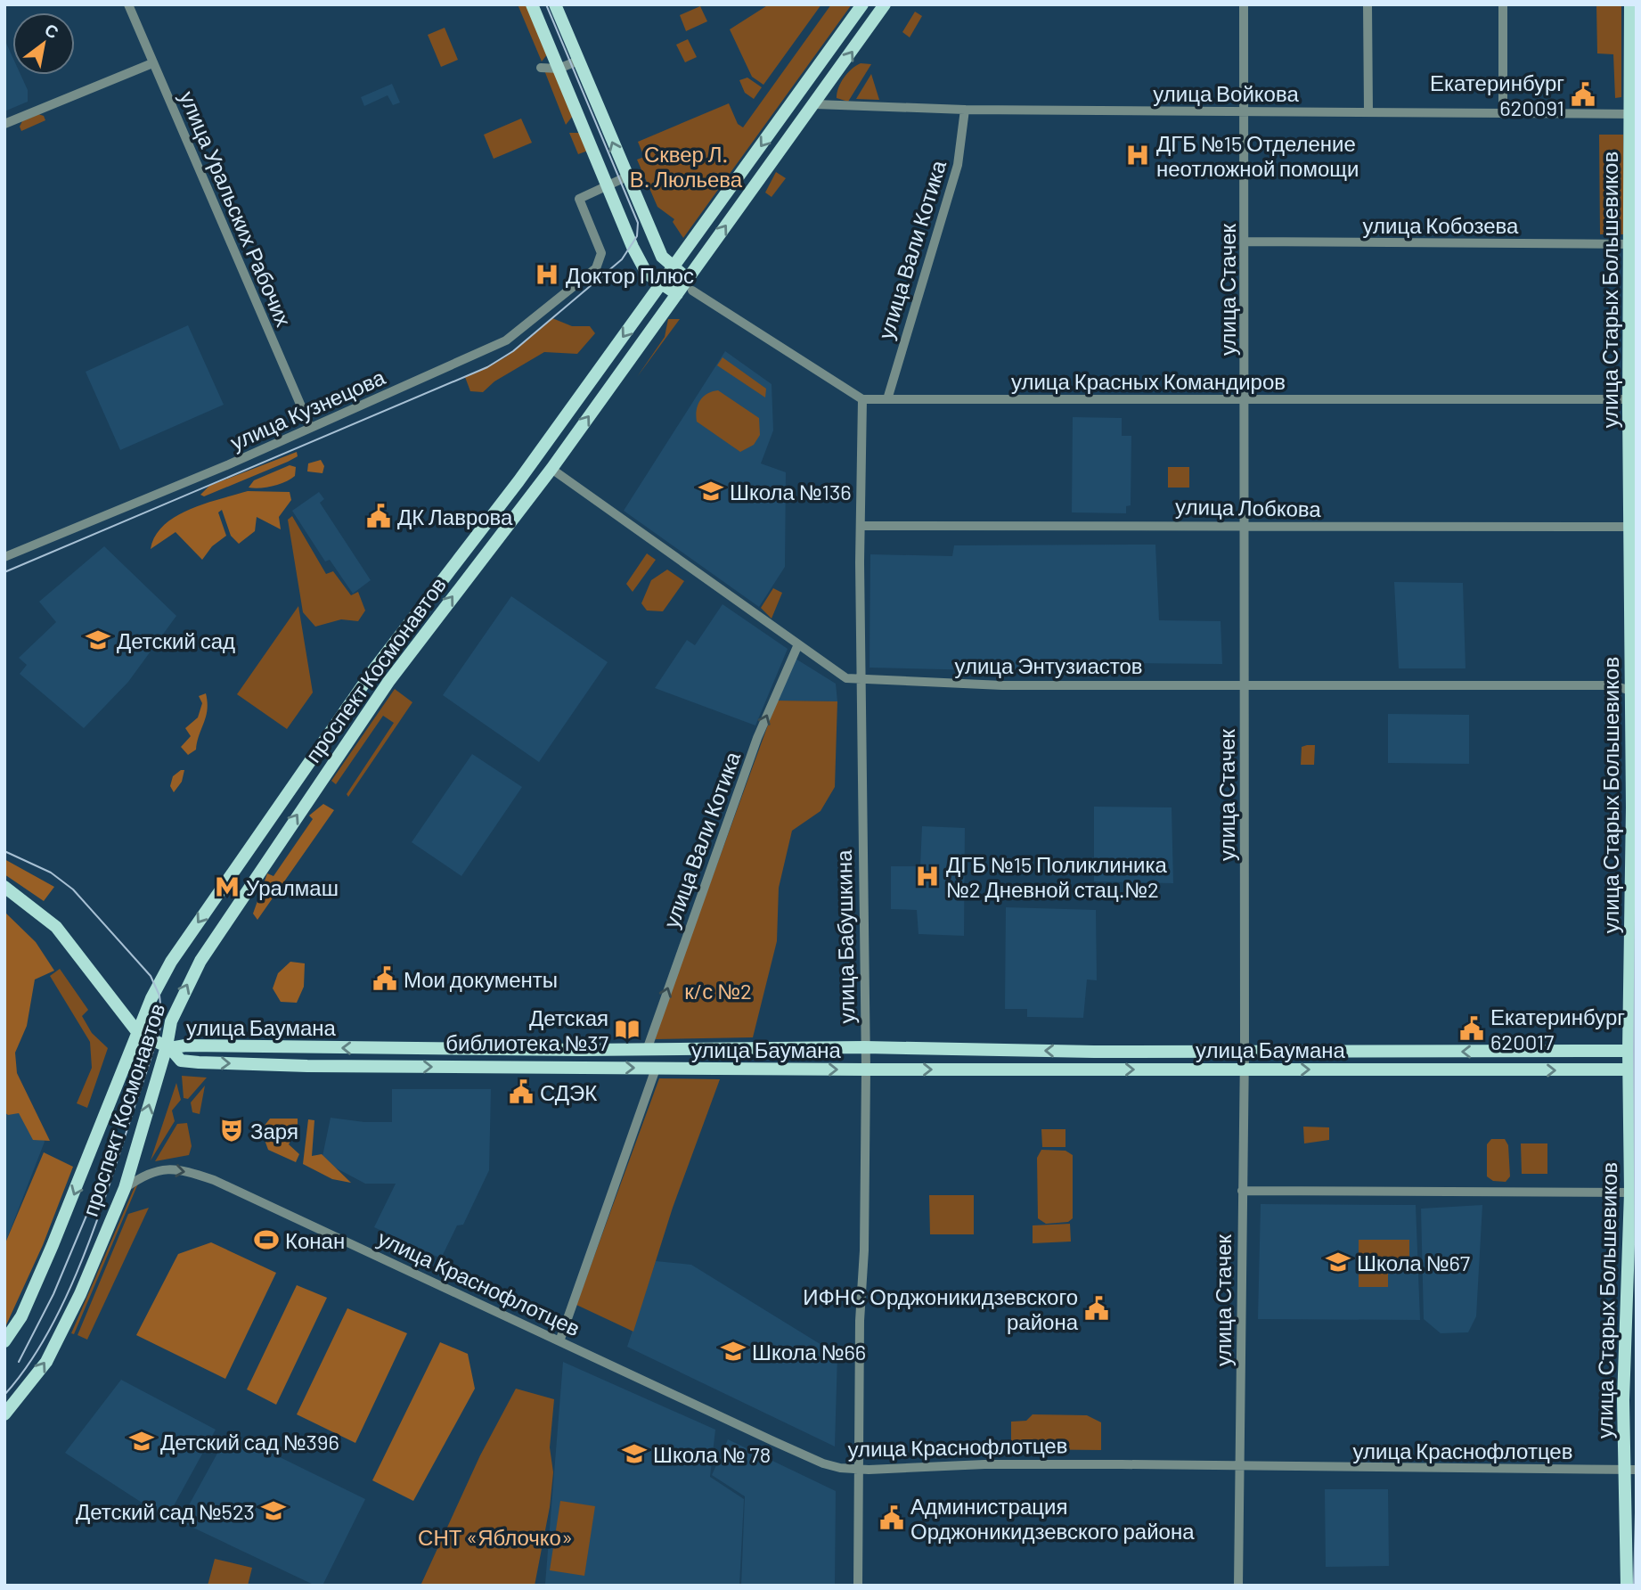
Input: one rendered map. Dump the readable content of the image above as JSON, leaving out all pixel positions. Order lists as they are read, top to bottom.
{
  "streets": {
    "main road": ["улица Старых Большевиков", "проспект Космонавтов", "улица Баумана"],
    "street": [
      "улица Войкова",
      "улица Уральских Рабочих",
      "улица Кобозева",
      "улица Вали Котика",
      "улица Стачек",
      "улица Красных Командиров",
      "улица Кузнецова",
      "улица Лобкова",
      "улица Энтузиастов",
      "улица Бабушкина",
      "улица Краснофлотцев"
    ]
  },
  "crossings": [
    ["улица Войкова", "улица Вали Котика"],
    ["улица Войкова", "улица Стачек"],
    ["улица Войкова", "улица Старых Большевиков"],
    ["улица Войкова", "проспект Космонавтов"],
    ["улица Уральских Рабочих", "улица Кузнецова"],
    ["улица Кобозева", "улица Стачек"],
    ["улица Кобозева", "улица Старых Большевиков"],
    ["улица Вали Котика", "улица Красных Командиров"],
    ["улица Вали Котика", "улица Энтузиастов"],
    ["улица Вали Котика", "улица Баумана"],
    ["улица Стачек", "улица Красных Командиров"],
    ["улица Стачек", "улица Лобкова"],
    ["улица Стачек", "улица Энтузиастов"],
    ["улица Стачек", "улица Баумана"],
    ["улица Стачек", "улица Краснофлотцев"],
    ["улица Старых Большевиков", "улица Красных Командиров"],
    ["улица Старых Большевиков", "улица Лобкова"],
    ["улица Старых Большевиков", "улица Баумана"],
    ["улица Старых Большевиков", "улица Краснофлотцев"],
    ["улица Красных Командиров", "улица Бабушкина"],
    ["улица Лобкова", "улица Бабушкина"],
    ["улица Энтузиастов", "проспект Космонавтов"],
    ["улица Энтузиастов", "улица Бабушкина"],
    ["проспект Космонавтов", "улица Баумана"],
    ["проспект Космонавтов", "улица Краснофлотцев"],
    ["улица Бабушкина", "улица Баумана"],
    ["улица Бабушкина", "улица Краснофлотцев"]
  ],
  "one_way": ["улица Вали Котика"],
  "parks": ["Сквер Л. В. Люльева", "к/с №2", "СНТ «Яблочко»"],
  "places": {
    "public building": [
      "Екатеринбург 620091",
      "ДК Лаврова",
      "Мои документы",
      "Екатеринбург 620017",
      "СДЭК",
      "ИФНС Орджоникидзевского района",
      "Администрация Орджоникидзевского района"
    ],
    "hospital": ["ДГБ №15 Отделение неотложной помощи", "Доктор Плюс", "ДГБ №15 Поликлиника №2 Дневной стац.№2"],
    "school or university": [
      "Школа №136",
      "Детский сад",
      "Школа №67",
      "Школа №66",
      "Детский сад №396",
      "Школа № 78",
      "Детский сад №523"
    ],
    "metro station": ["Уралмаш"],
    "library": ["Детская библиотека №37"],
    "theatre": ["Заря"],
    "sports": ["Конан"]
  },
  "north": "top right"
}
